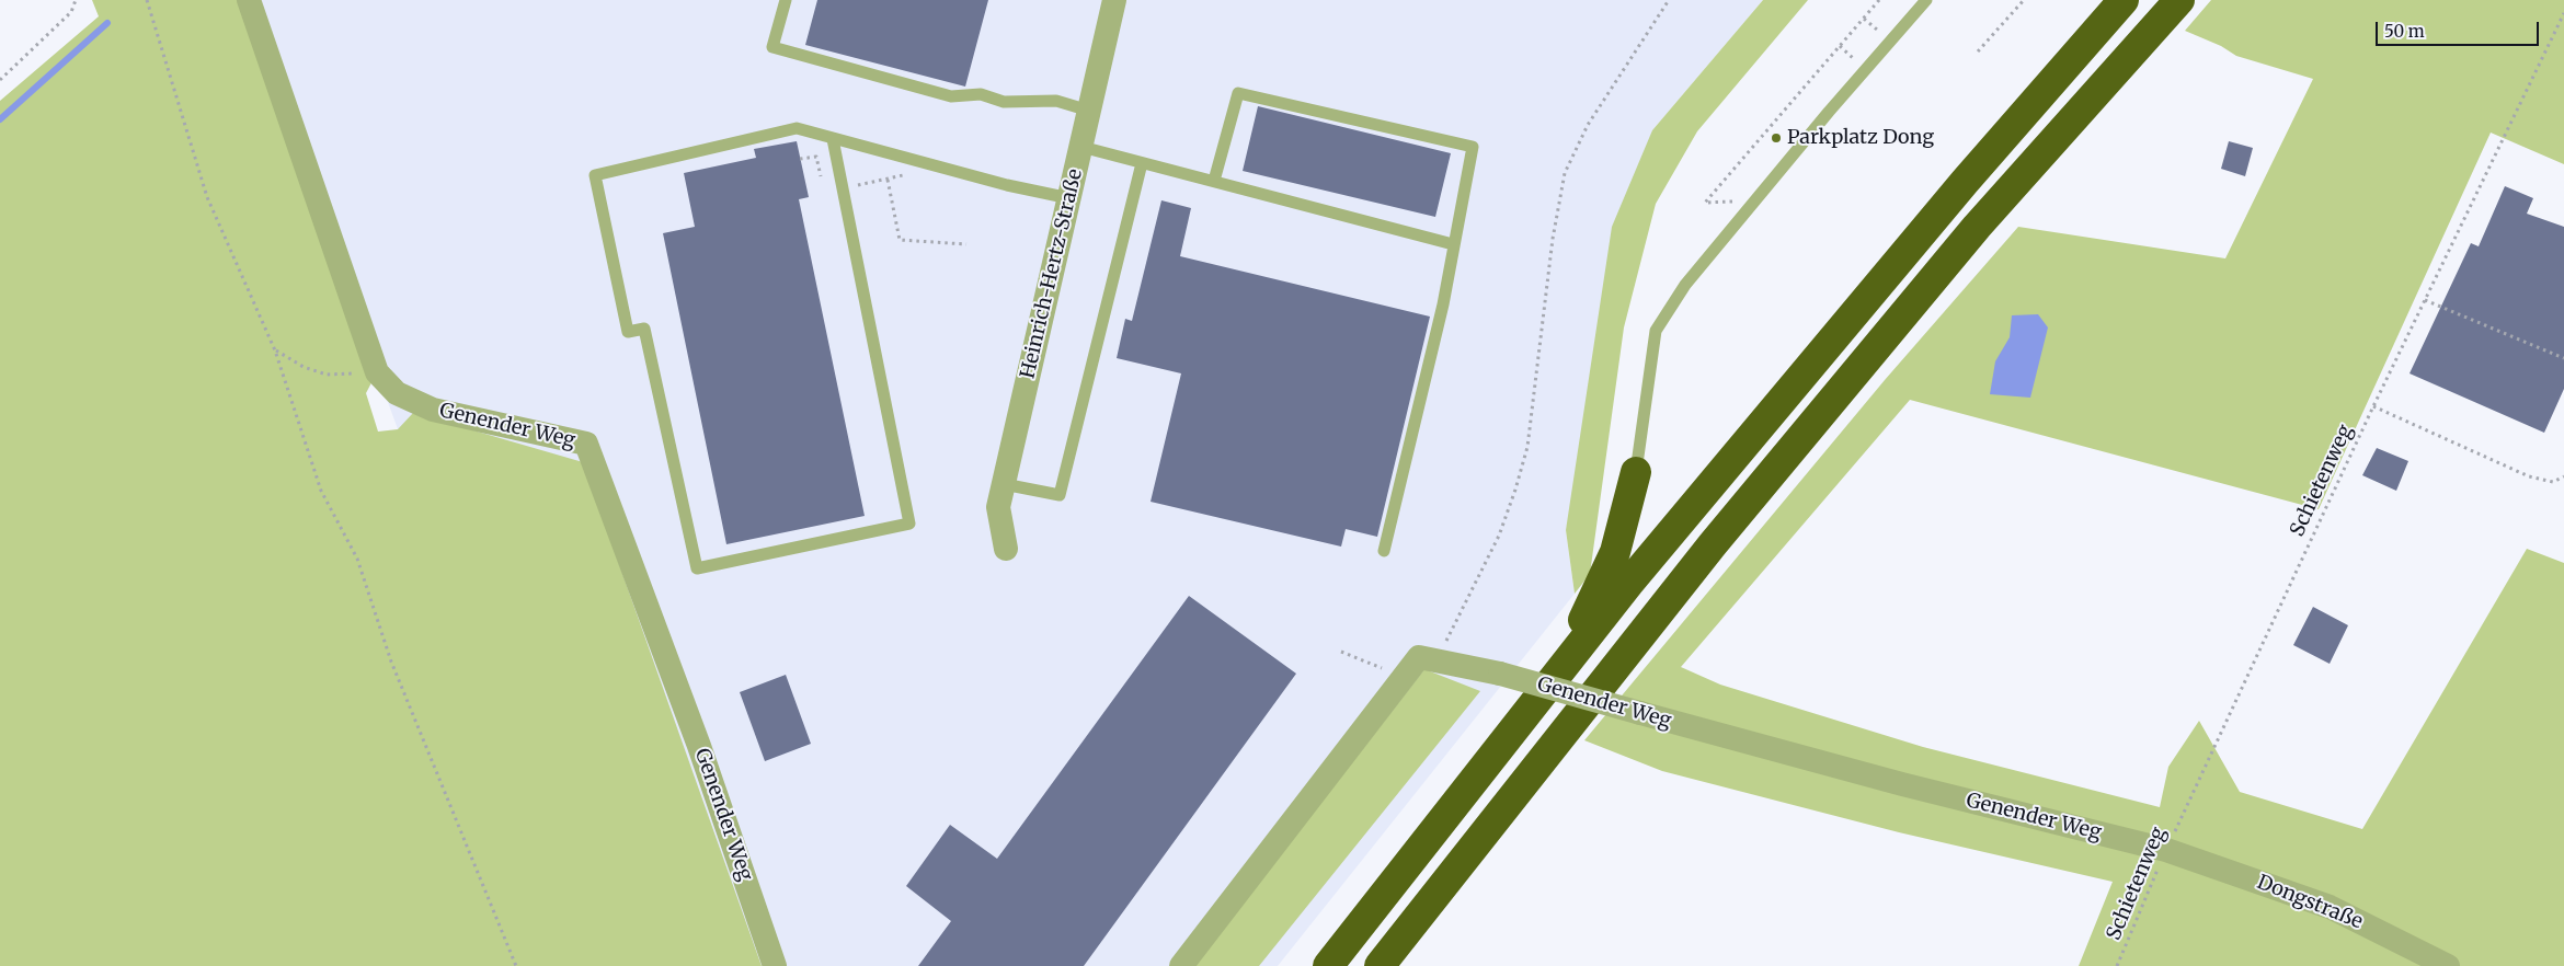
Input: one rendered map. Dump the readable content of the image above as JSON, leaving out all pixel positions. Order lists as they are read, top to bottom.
{
  "streets": {
    "street": ["Heinrich-Hertz-Straße", "Genender Weg", "Dongstraße"],
    "path": ["Schietenweg"]
  },
  "crossings": [
    ["Genender Weg", "Schietenweg"],
    ["Genender Weg", "Dongstraße"],
    ["Schietenweg", "Dongstraße"]
  ],
  "places": ["Parkplatz Dong"],
  "scale_bar": "50 m"
}
